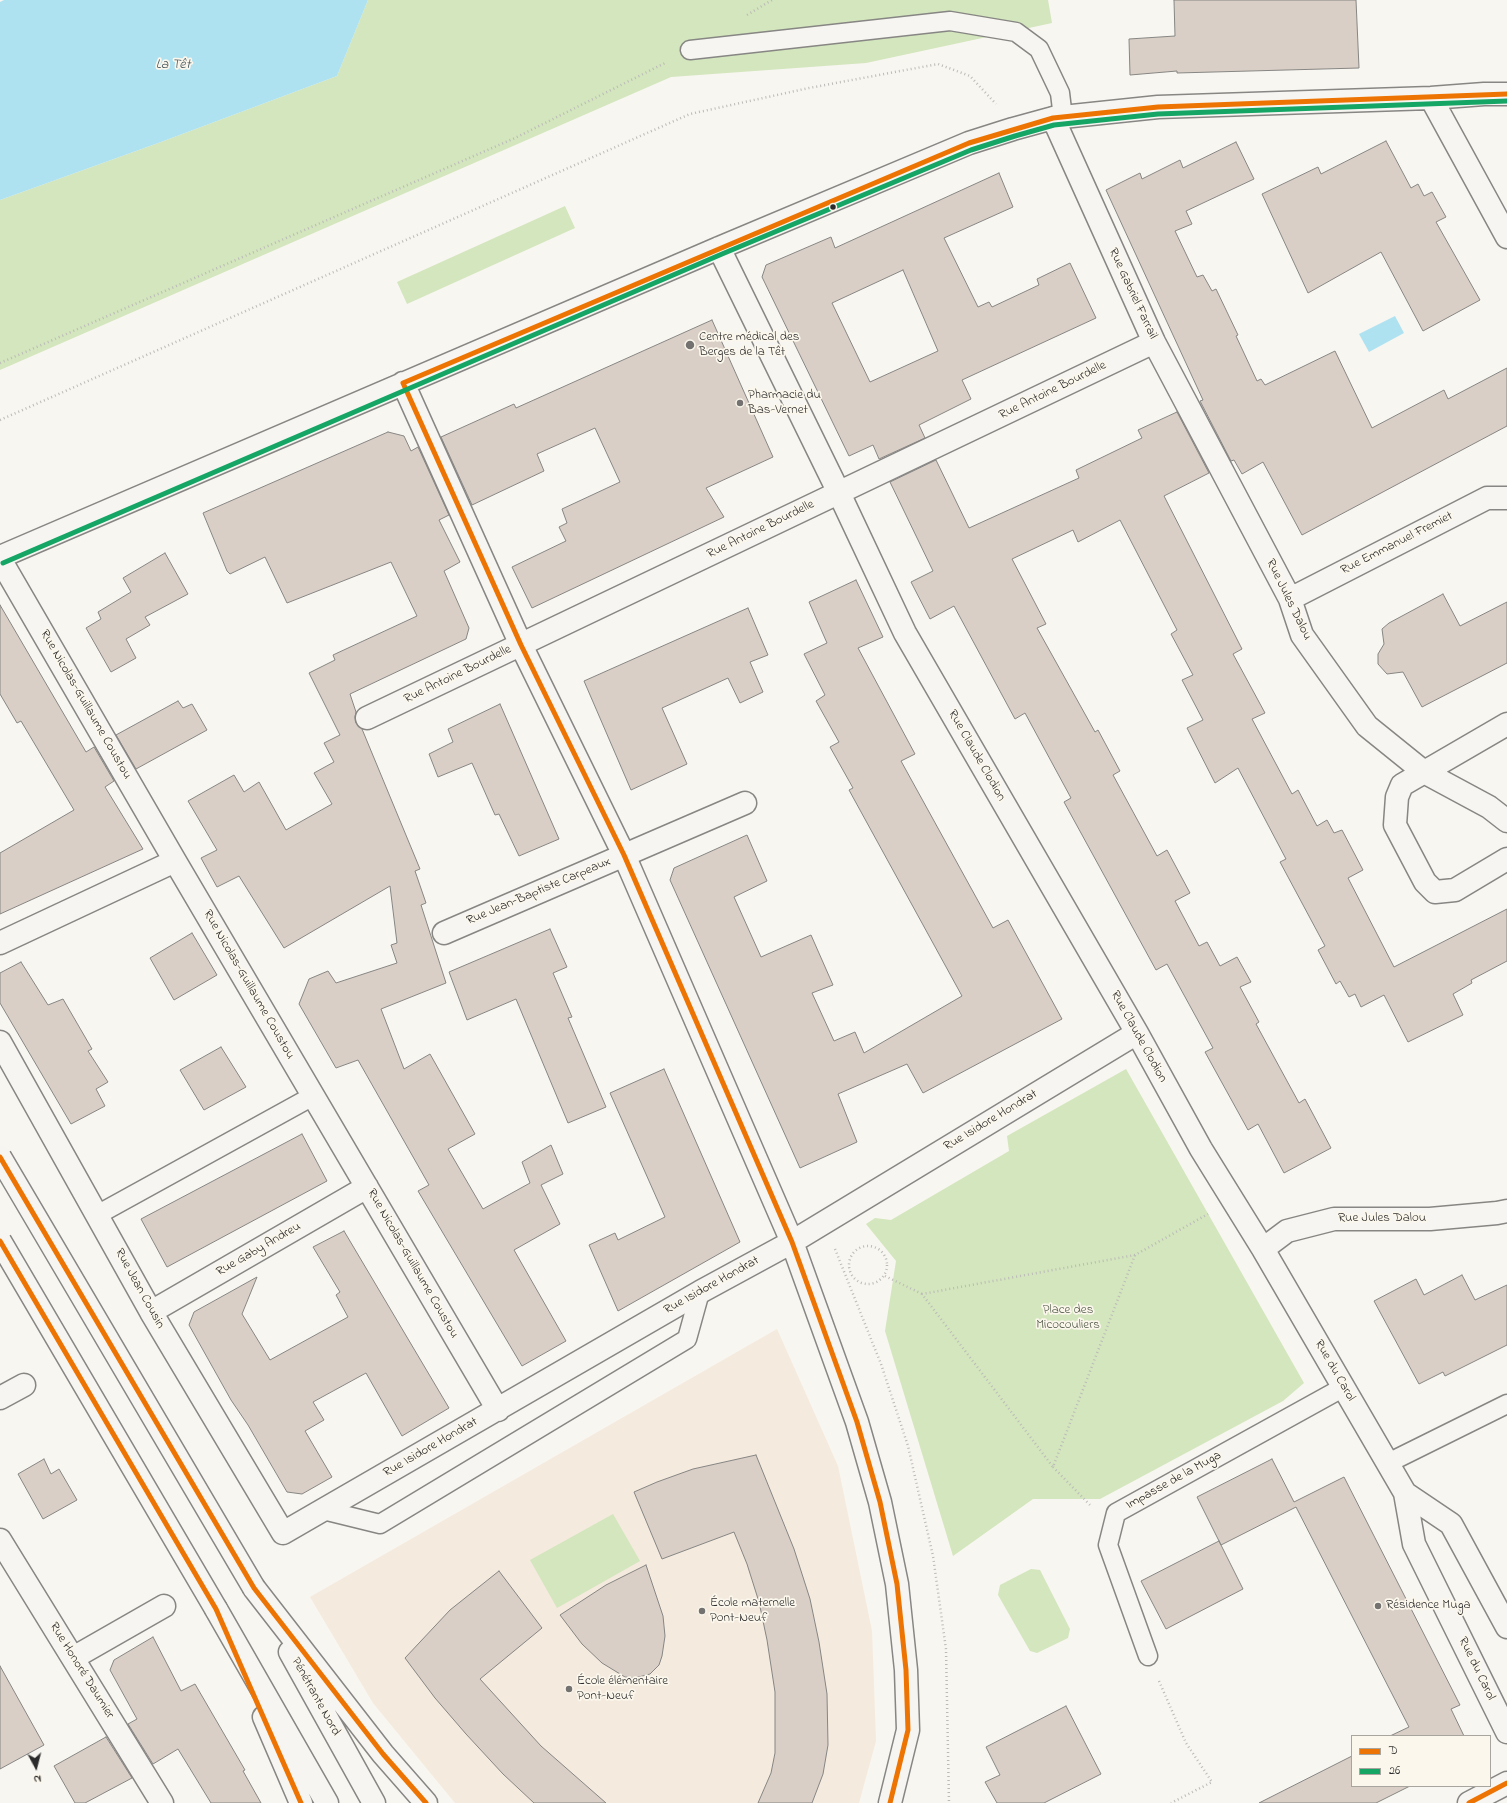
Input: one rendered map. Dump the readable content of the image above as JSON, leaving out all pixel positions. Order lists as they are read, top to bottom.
{
  "streets": {
    "main road": [
      "Rue Gabriel Farrail",
      "Rue Antoine Bourdelle",
      "Rue Emmanuel Fremiet",
      "Rue Jules Dalou",
      "Rue Nicolas-Guillaume Coustou",
      "Rue Claude Clodion",
      "Rue Jean-Baptiste Carpeaux",
      "Rue Isidore Hondrat",
      "Rue Gaby Andreu",
      "Rue Jean Cousin",
      "Rue du Carol",
      "Rue Honoré Daumier",
      "Pénétrante Nord"
    ],
    "lane": ["Impasse de la Muga"]
  },
  "crossings": [
    ["Rue Gabriel Farrail", "Rue Antoine Bourdelle"],
    ["Rue Gabriel Farrail", "Rue Jules Dalou"],
    ["Rue Antoine Bourdelle", "Rue Claude Clodion"],
    ["Rue Emmanuel Fremiet", "Rue Jules Dalou"],
    ["Rue Jules Dalou", "Rue Claude Clodion"],
    ["Rue Jules Dalou", "Rue du Carol"],
    ["Rue Nicolas-Guillaume Coustou", "Rue Isidore Hondrat"],
    ["Rue Nicolas-Guillaume Coustou", "Rue Gaby Andreu"],
    ["Rue Claude Clodion", "Rue Isidore Hondrat"],
    ["Rue Claude Clodion", "Rue du Carol"],
    ["Rue Isidore Hondrat", "Rue Jean Cousin"],
    ["Rue Gaby Andreu", "Rue Jean Cousin"],
    ["Rue du Carol", "Impasse de la Muga"]
  ],
  "water": ["La Têt"],
  "parks": ["Place des Micocouliers"],
  "places": [
    "Centre médical des Berges de la Têt",
    "Pharmacie du Bas-Vernet",
    "Résidence Muga",
    "École maternelle Pont-Neuf",
    "École élémentaire Pont-Neuf"
  ],
  "lines": ["transit line D", "transit line 26"],
  "legend": ["D", "26"],
  "north": "bottom"
}
